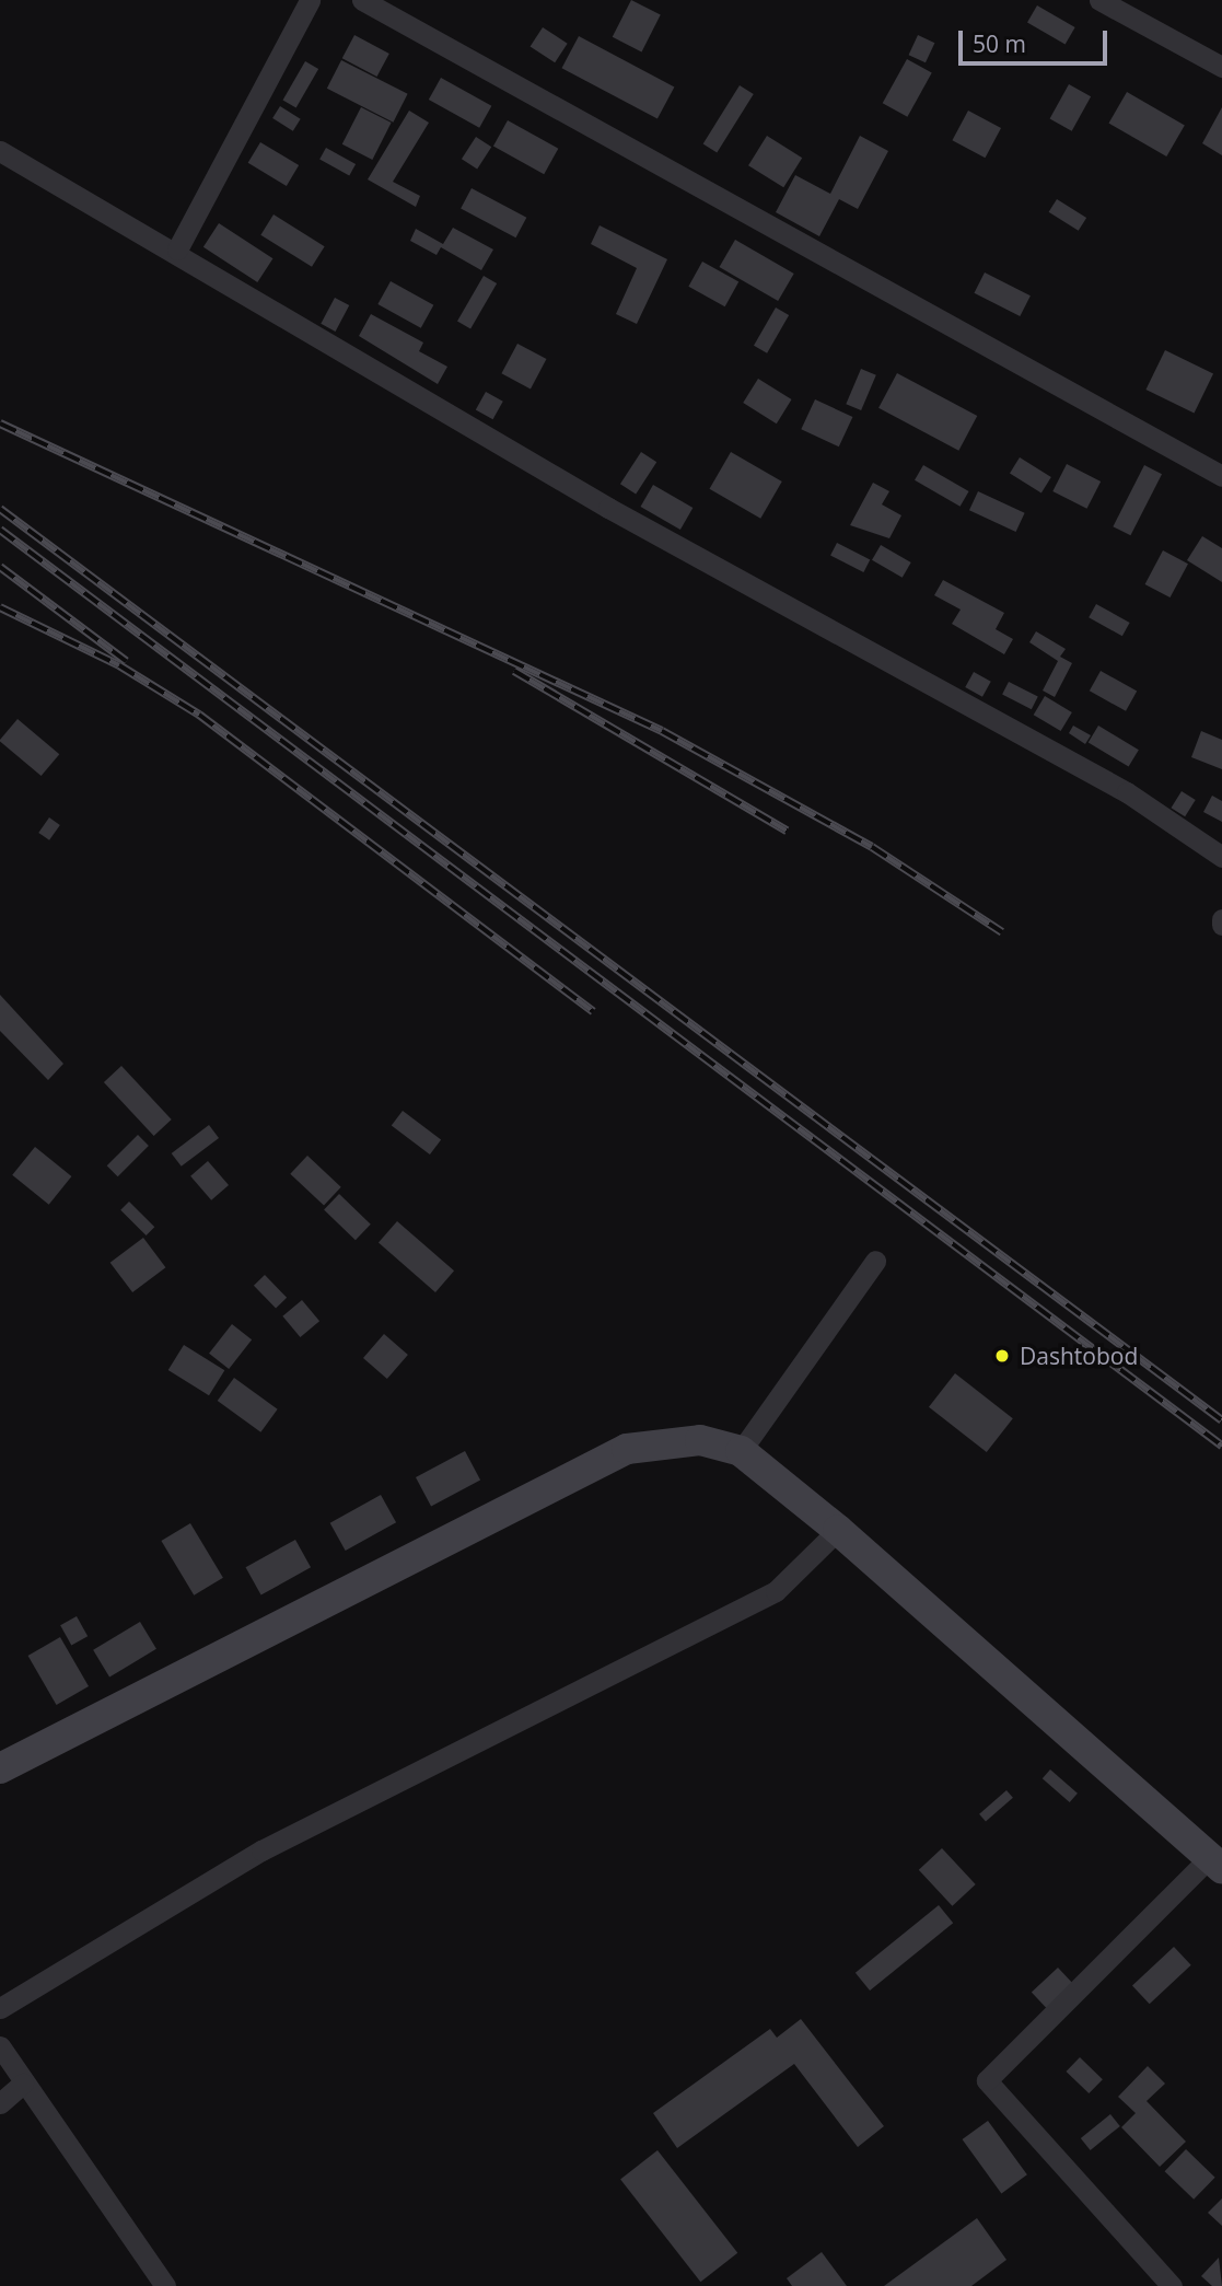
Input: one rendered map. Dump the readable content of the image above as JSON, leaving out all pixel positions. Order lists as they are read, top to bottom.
{
  "places": ["Dashtobod"],
  "scale_bar": "50 m"
}
